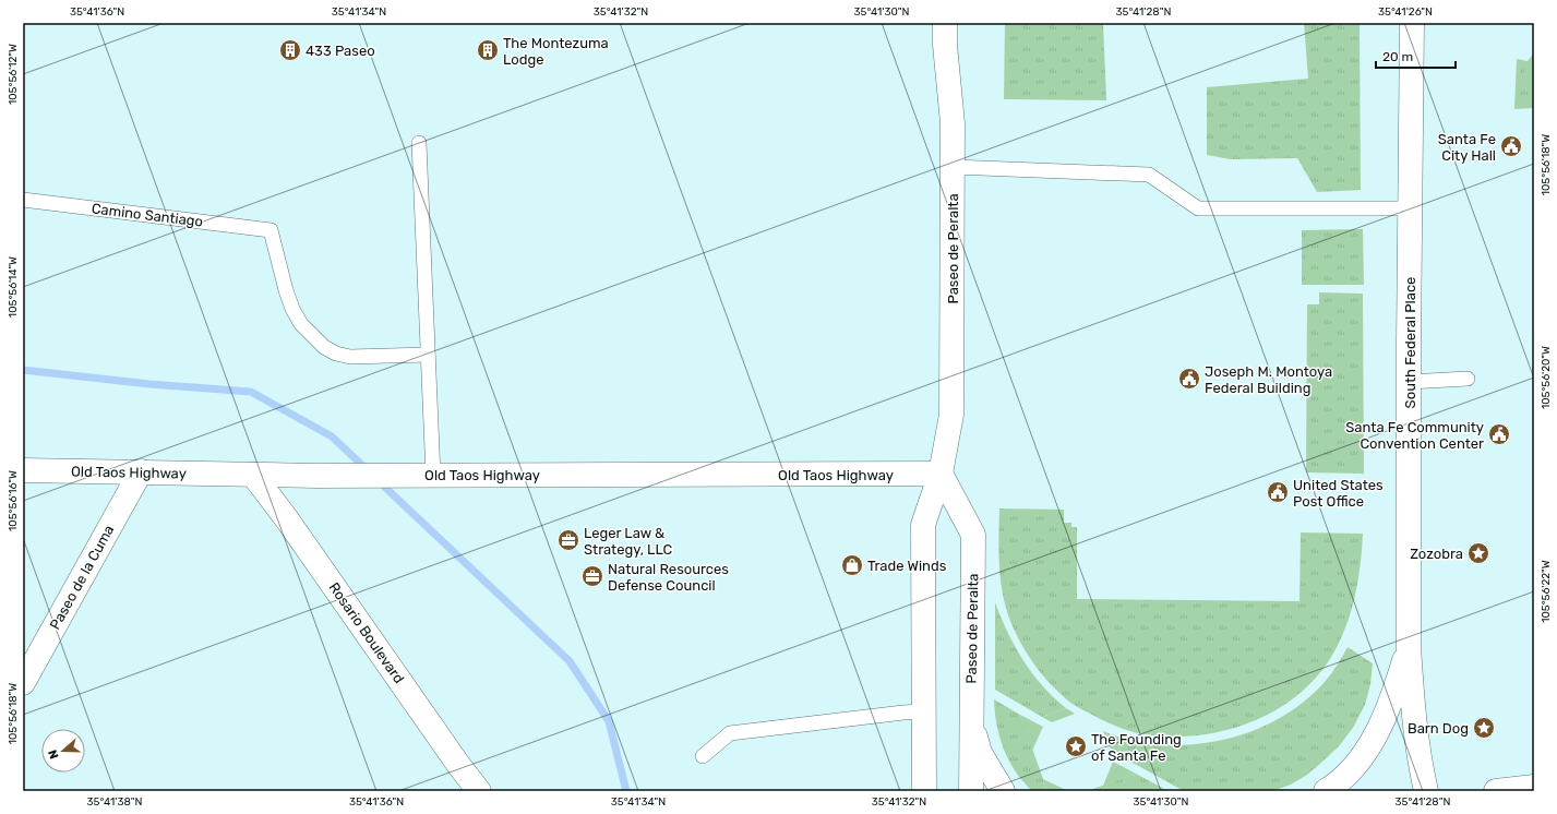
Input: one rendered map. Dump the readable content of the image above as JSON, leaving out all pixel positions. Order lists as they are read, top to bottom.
{
  "streets": {
    "street": [
      "Paseo de Peralta",
      "South Federal Place",
      "Old Taos Highway",
      "Paseo de la Cuma",
      "Rosario Boulevard"
    ],
    "lane": ["Camino Santiago"]
  },
  "crossings": [
    ["Paseo de Peralta", "Old Taos Highway"],
    ["Old Taos Highway", "Paseo de la Cuma"],
    ["Old Taos Highway", "Rosario Boulevard"]
  ],
  "places": {
    "building": ["433 Paseo", "The Montezuma Lodge"],
    "public building": [
      "Santa Fe City Hall",
      "Joseph M. Montoya Federal Building",
      "Santa Fe Community Convention Center",
      "United States Post Office"
    ],
    "office": ["Leger Law & Strategy, LLC", "Natural Resources Defense Council"],
    "place": ["Zozobra", "Barn Dog", "The Founding of Santa Fe"],
    "shop": ["Trade Winds"]
  },
  "scale_bar": "20 m",
  "north": "left",
  "coordinates": [
    "35°41'36\"N",
    "35°41'34\"N",
    "35°41'32\"N",
    "35°41'30\"N",
    "35°41'28\"N",
    "35°41'26\"N",
    "105°56'12\"W",
    "105°56'18\"W",
    "105°56'14\"W",
    "105°56'20\"W",
    "105°56'16\"W",
    "105°56'22\"W",
    "35°41'38\"N"
  ]
}
